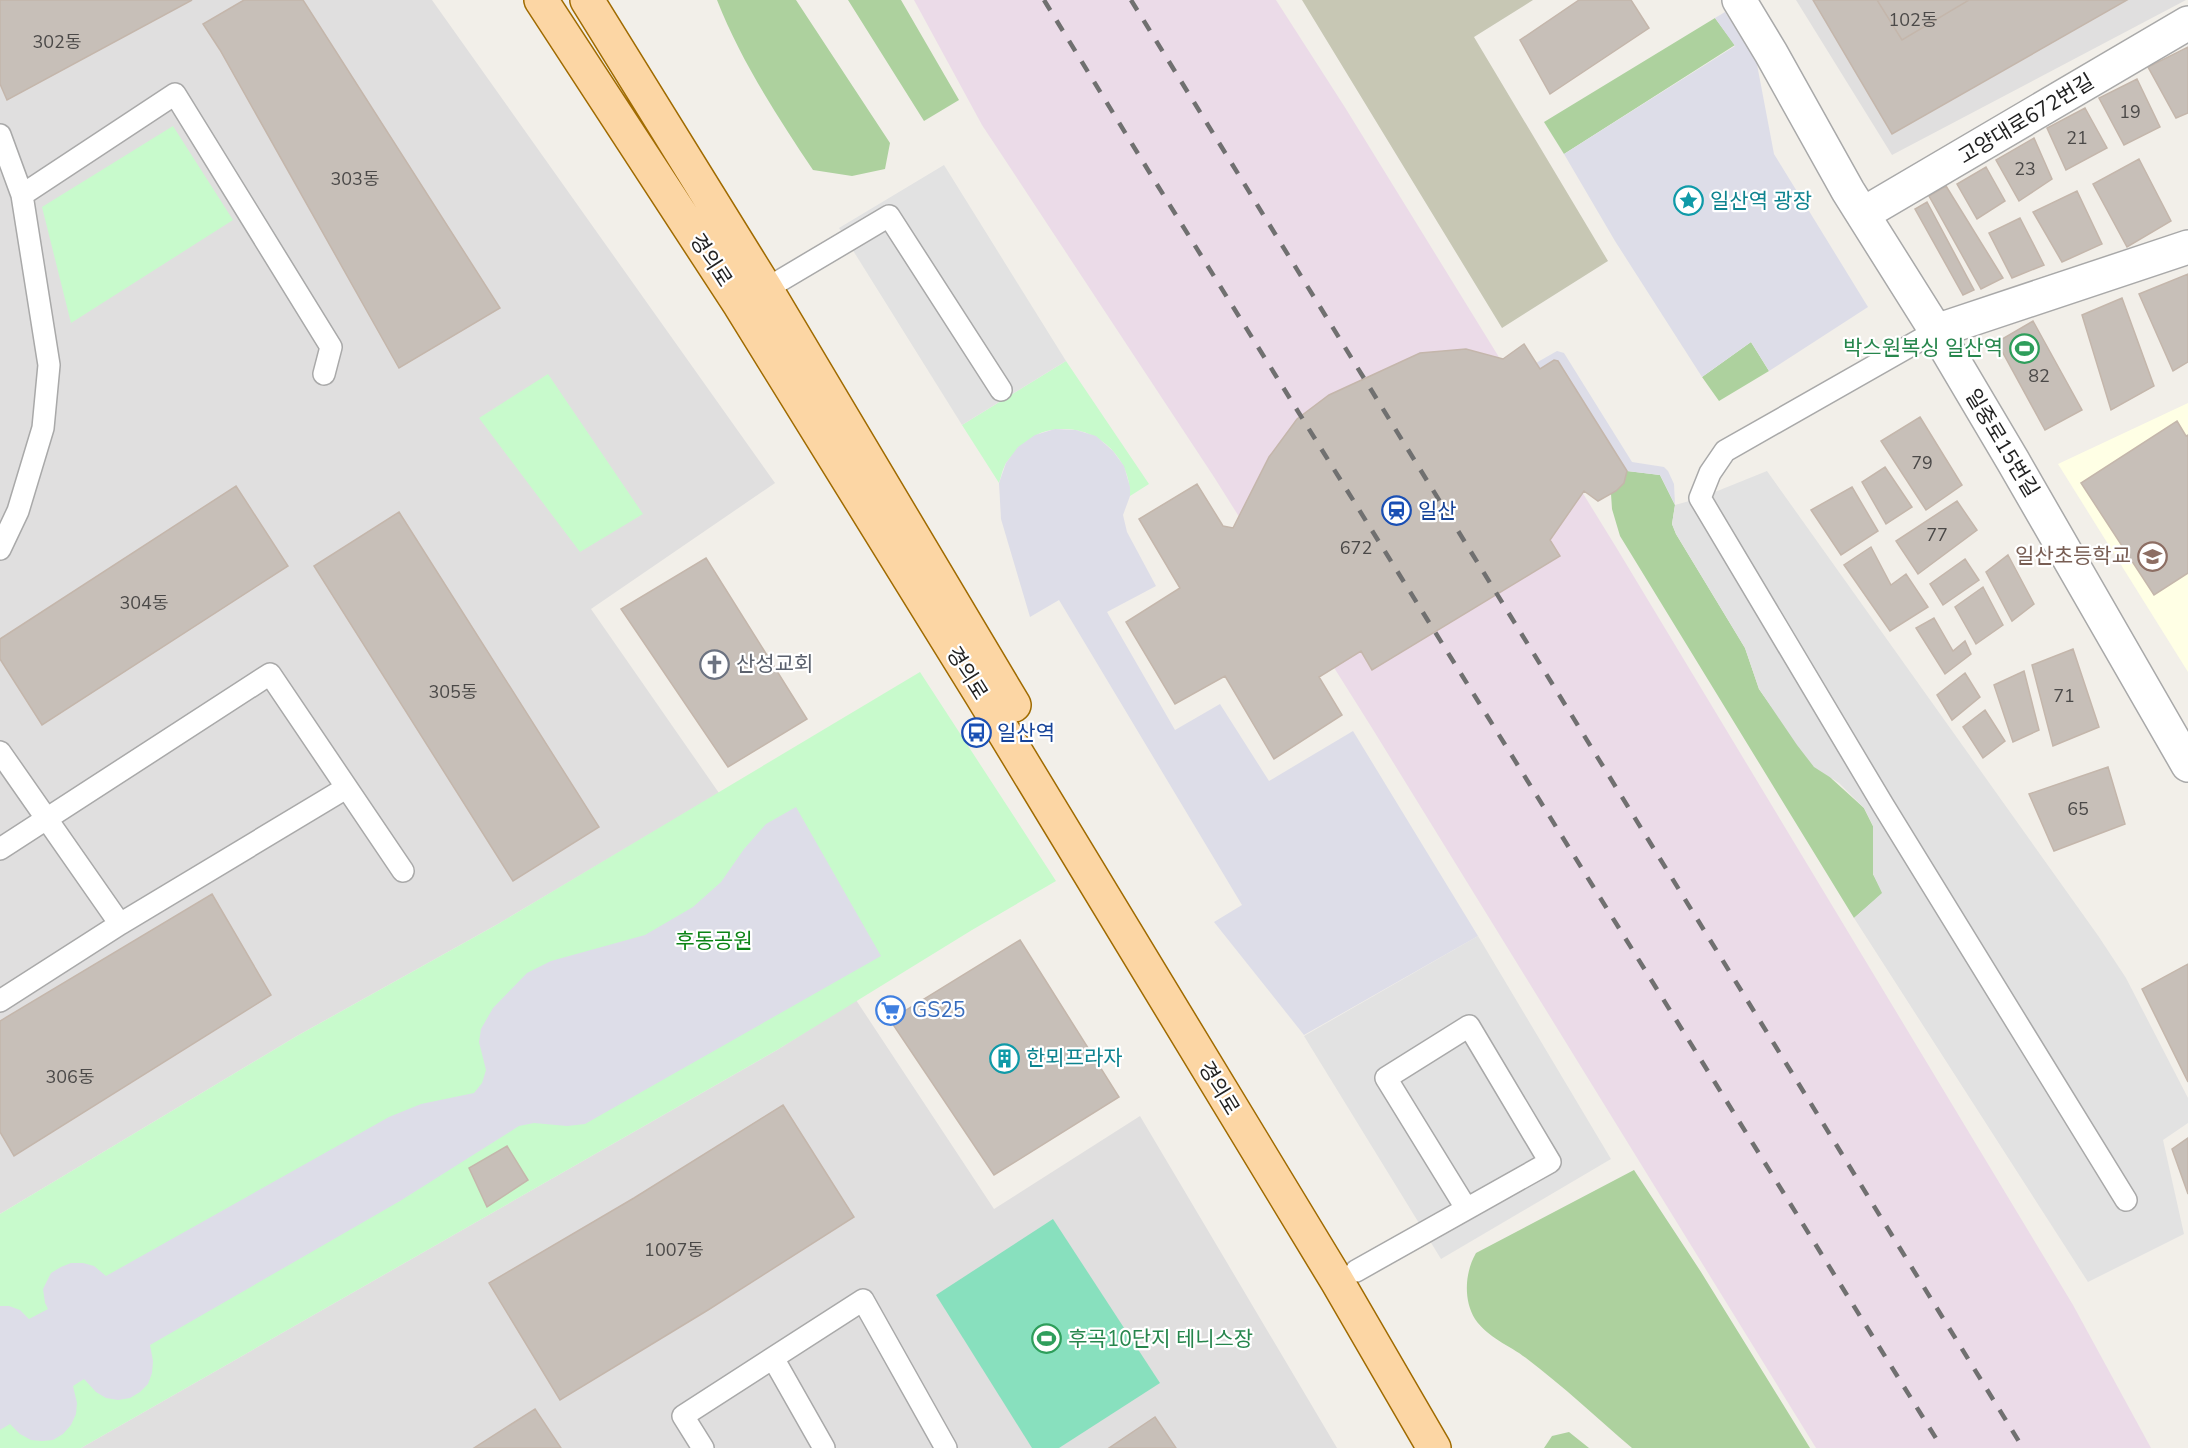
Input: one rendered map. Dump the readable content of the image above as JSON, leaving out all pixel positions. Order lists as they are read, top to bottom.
{
  "streets": {
    "main road": ["경의로"],
    "street": ["고양대로672번길", "일중로15번길"]
  },
  "crossings": [
    ["고양대로672번길", "일중로15번길"]
  ],
  "parks": ["후동공원"],
  "places": {
    "place": ["일산역 광장"],
    "sports": ["박스원복싱 일산역", "후곡10단지 테니스장"],
    "station": ["일산"],
    "school or university": ["일산초등학교"],
    "church": ["산성교회"],
    "bus stop": ["일산역"],
    "supermarket": ["GS25"],
    "building": ["한뫼프라자"]
  },
  "house_numbers": [
    "102동",
    "302동",
    "19",
    "21",
    "23",
    "303동",
    "82",
    "79",
    "77",
    "672",
    "304동",
    "305동",
    "71",
    "65",
    "306동",
    "1007동"
  ]
}
